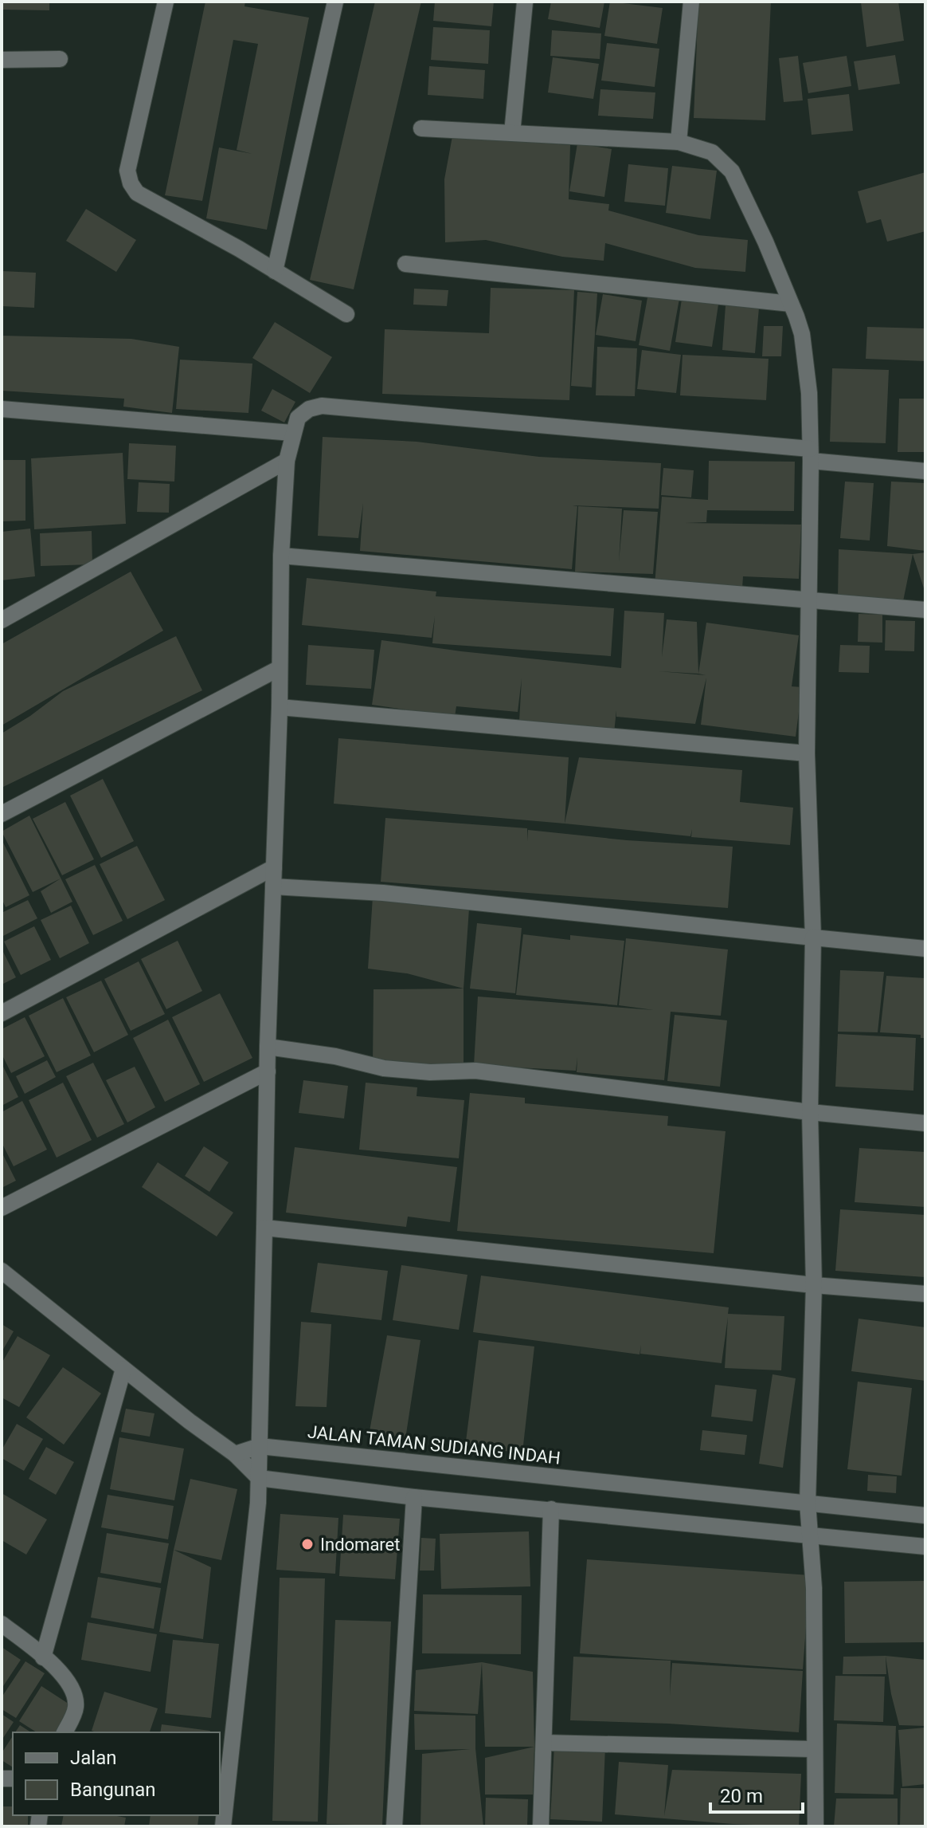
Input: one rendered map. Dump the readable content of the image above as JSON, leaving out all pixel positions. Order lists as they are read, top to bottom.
{
  "streets": {
    "street": ["JALAN TAMAN SUDIANG INDAH"]
  },
  "places": ["Indomaret"],
  "legend": ["Jalan", "Bangunan"],
  "scale_bar": "20 m"
}
